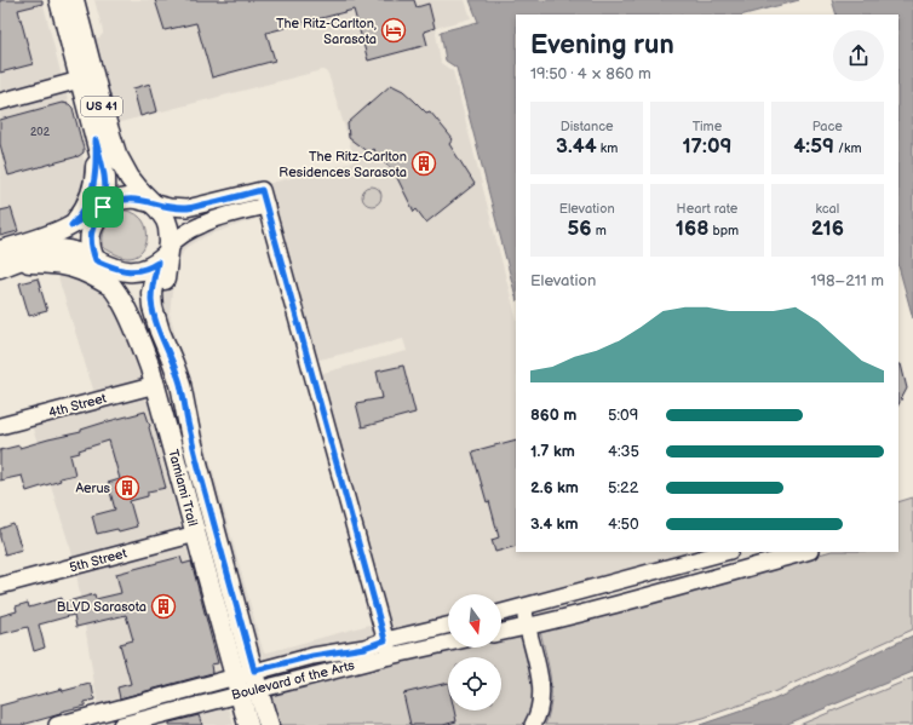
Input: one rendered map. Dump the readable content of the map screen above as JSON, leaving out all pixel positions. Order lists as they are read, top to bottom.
{
  "streets": {
    "main road": ["US 41", "Tamiami Trail"],
    "street": ["4th Street", "5th Street", "Boulevard of the Arts"]
  },
  "crossings": [
    ["US 41", "Tamiami Trail"],
    ["4th Street", "Tamiami Trail"],
    ["Tamiami Trail", "5th Street"],
    ["Tamiami Trail", "Boulevard of the Arts"]
  ],
  "places": {
    "hotel": ["The Ritz-Carlton, Sarasota"],
    "building": ["The Ritz-Carlton Residences Sarasota", "Aerus", "BLVD Sarasota"]
  },
  "house_numbers": ["202"],
  "north": "bottom",
  "page": {
    "heading": ["Evening run", "19:50 · 4 × 860 m"],
    "stats": [
      ["Distance", "3.44 km"],
      ["Time", "17:09"],
      ["Pace", "4:59 /km"],
      ["Elevation", "56 m"],
      ["Heart rate", "168 bpm"],
      ["kcal", "216"]
    ],
    "chart": ["Elevation", "198–211 m"],
    "list": [
      {
        "name": "860 m",
        "note": "5:09"
      },
      {
        "name": "1.7 km",
        "note": "4:35"
      },
      {
        "name": "2.6 km",
        "note": "5:22"
      },
      {
        "name": "3.4 km",
        "note": "4:50"
      }
    ]
  }
}
